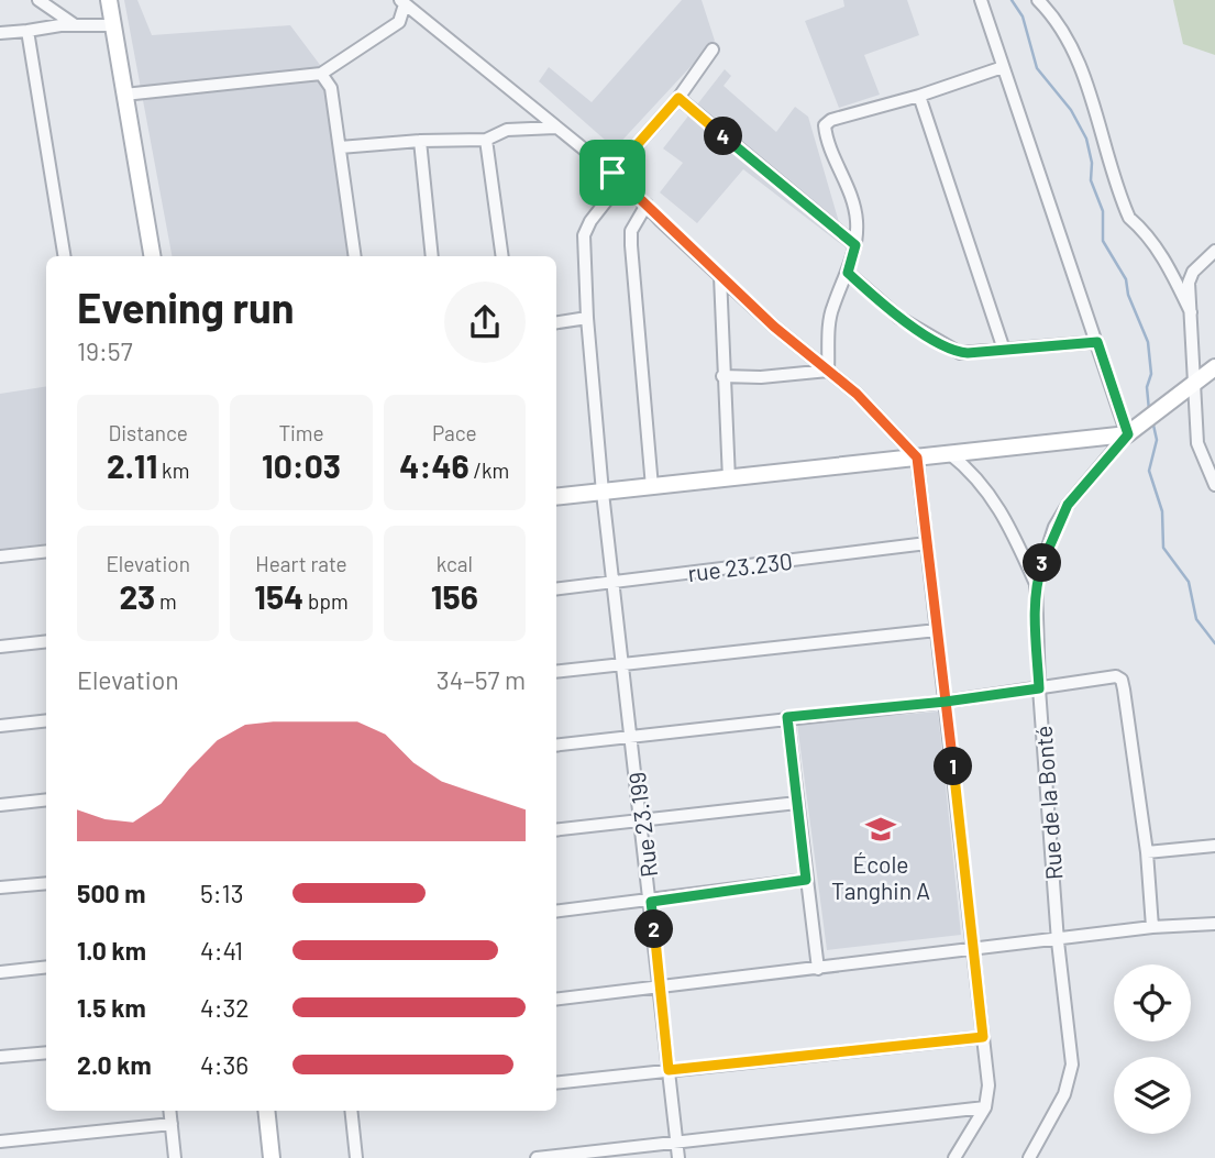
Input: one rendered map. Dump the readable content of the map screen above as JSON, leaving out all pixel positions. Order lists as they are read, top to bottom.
{
  "streets": {
    "street": ["rue 23.230", "Rue de la Bonté", "Rue 23.199"]
  },
  "crossings": [
    ["rue 23.230", "Rue 23.199"]
  ],
  "places": {
    "school or university": ["École Tanghin A"]
  },
  "page": {
    "pins": [
      "4",
      "3",
      "1",
      "2"
    ],
    "heading": ["Evening run", "19:57"],
    "stats": [
      ["Distance", "2.11 km"],
      ["Time", "10:03"],
      ["Pace", "4:46 /km"],
      ["Elevation", "23 m"],
      ["Heart rate", "154 bpm"],
      ["kcal", "156"]
    ],
    "chart": ["Elevation", "34–57 m"],
    "list": [
      {
        "name": "500 m",
        "note": "5:13"
      },
      {
        "name": "1.0 km",
        "note": "4:41"
      },
      {
        "name": "1.5 km",
        "note": "4:32"
      },
      {
        "name": "2.0 km",
        "note": "4:36"
      }
    ]
  }
}
